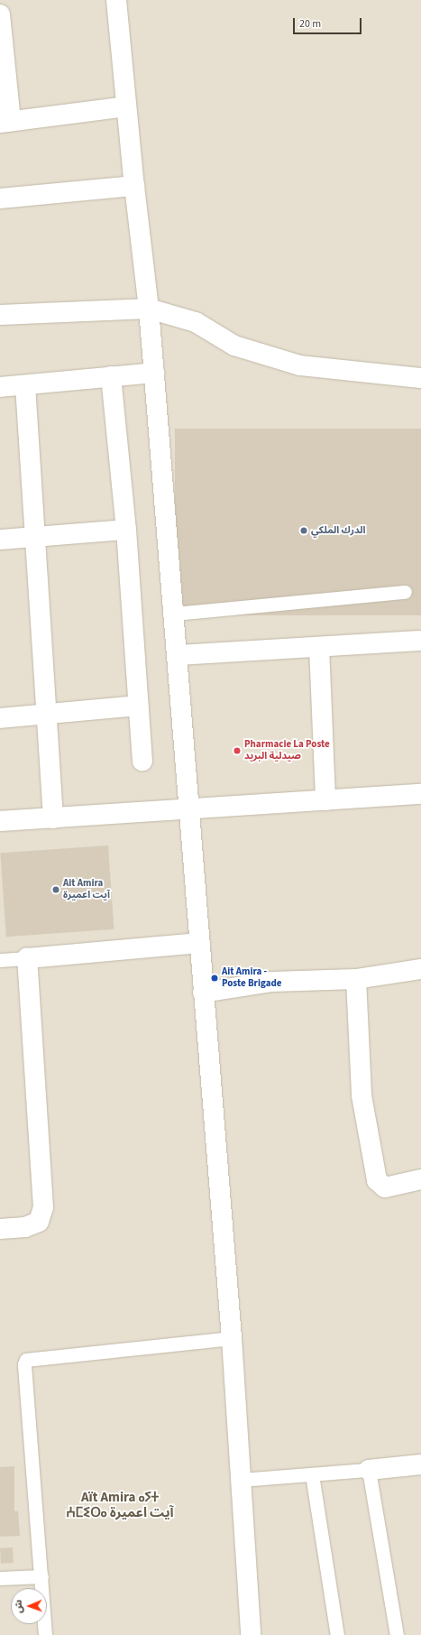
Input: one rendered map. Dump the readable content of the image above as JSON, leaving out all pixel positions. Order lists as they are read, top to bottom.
{
  "districts": ["Aït Amira ⴰⵢⵜ ⵄⵎⵉⵔⴰ آيت اعميرة"],
  "places": [
    "الدرك الملكي",
    "Pharmacie La Poste صيدلية البريد",
    "Ait Amira آيت اعميرة",
    "Ait Amira - Poste Brigade"
  ],
  "scale_bar": "20 m",
  "north": "left"
}
